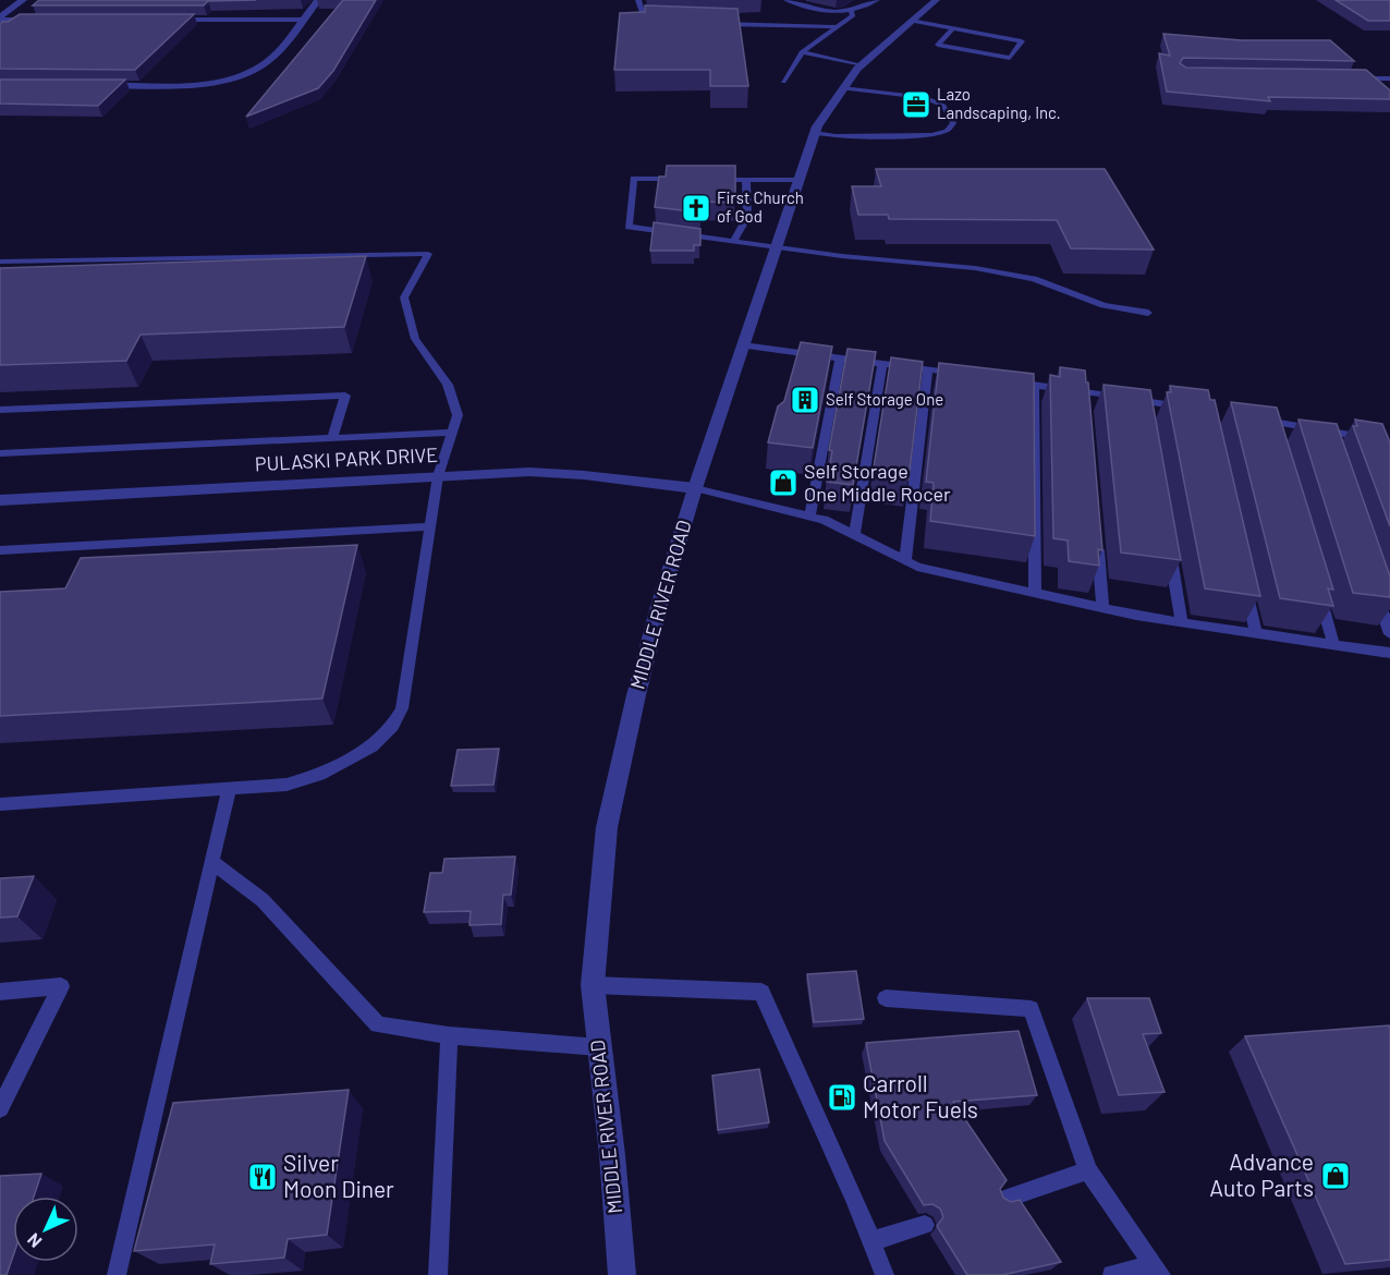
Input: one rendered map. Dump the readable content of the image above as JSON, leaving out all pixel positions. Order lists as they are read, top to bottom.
{
  "streets": {
    "street": ["PULASKI PARK DRIVE", "MIDDLE RIVER ROAD"]
  },
  "crossings": [
    ["PULASKI PARK DRIVE", "MIDDLE RIVER ROAD"]
  ],
  "places": {
    "office": ["Lazo Landscaping, Inc."],
    "church": ["First Church of God"],
    "building": ["Self Storage One"],
    "shop": ["Self Storage One Middle Rocer", "Advance Auto Parts"],
    "fuel station": ["Carroll Motor Fuels"],
    "restaurant": ["Silver Moon Diner"]
  },
  "north": "bottom left"
}
